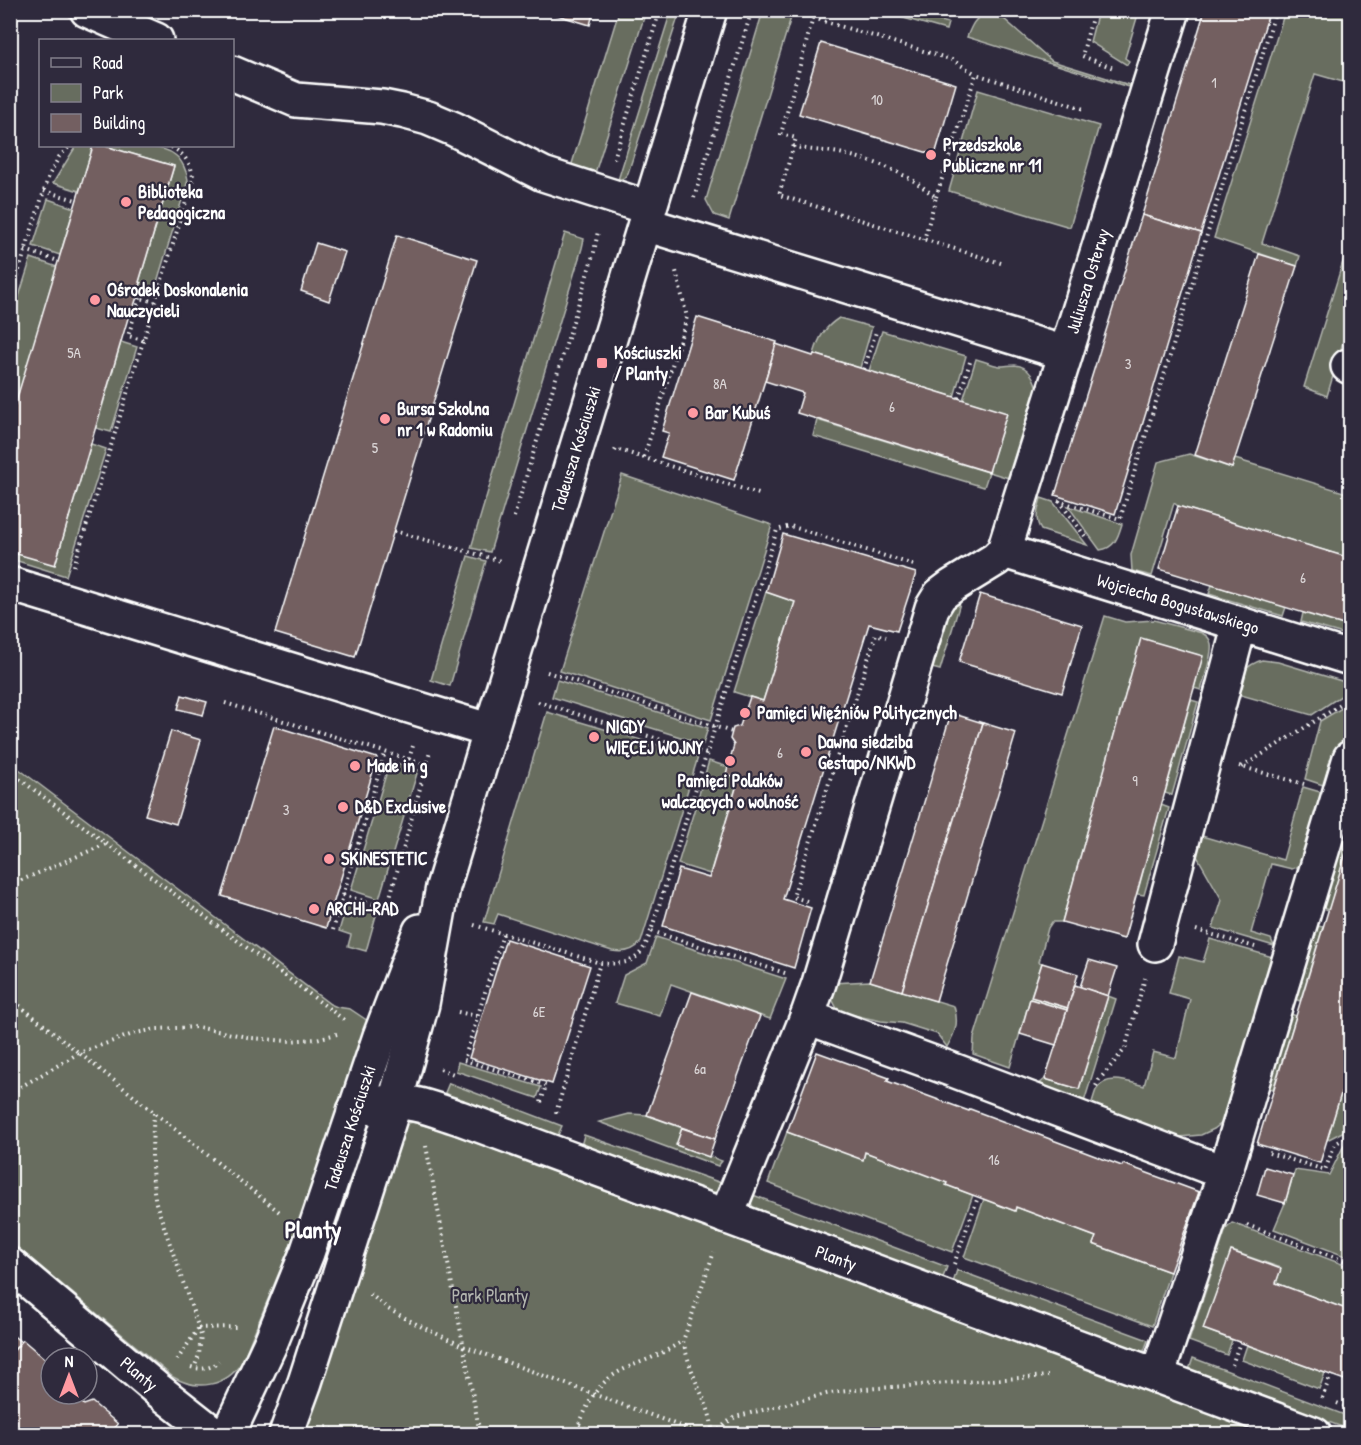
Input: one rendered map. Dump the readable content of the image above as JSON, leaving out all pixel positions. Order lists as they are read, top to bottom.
{
  "streets": {
    "street": [
      "Juliusza Osterwy",
      "Tadeusza Kościuszki",
      "Wojciecha Bogusławskiego",
      "Planty"
    ]
  },
  "crossings": [
    ["Juliusza Osterwy", "Wojciecha Bogusławskiego"],
    ["Tadeusza Kościuszki", "Planty"]
  ],
  "districts": ["Planty"],
  "parks": ["Park Planty"],
  "places": {
    "other": [
      "Przedszkole Publiczne nr 11",
      "Biblioteka Pedagogiczna",
      "Ośrodek Doskonalenia Nauczycieli",
      "Bar Kubuś",
      "Bursa Szkolna nr 1 w Radomiu",
      "Pamięci Więźniów Politycznych",
      "NIGDY WIĘCEJ WOJNY",
      "Dawna siedziba Gestapo/NKWD",
      "Pamięci Polaków walczących o wolność",
      "Made in g",
      "D&D Exclusive",
      "SKINESTETIC",
      "ARCHI-RAD"
    ],
    "transit": ["Kościuszki / Planty"]
  },
  "house_numbers": [
    "1",
    "10",
    "5A",
    "3",
    "8A",
    "6",
    "5",
    "6",
    "6",
    "9",
    "3",
    "6E",
    "6a",
    "16"
  ],
  "legend": ["Road", "Park", "Building"],
  "north": "top"
}
